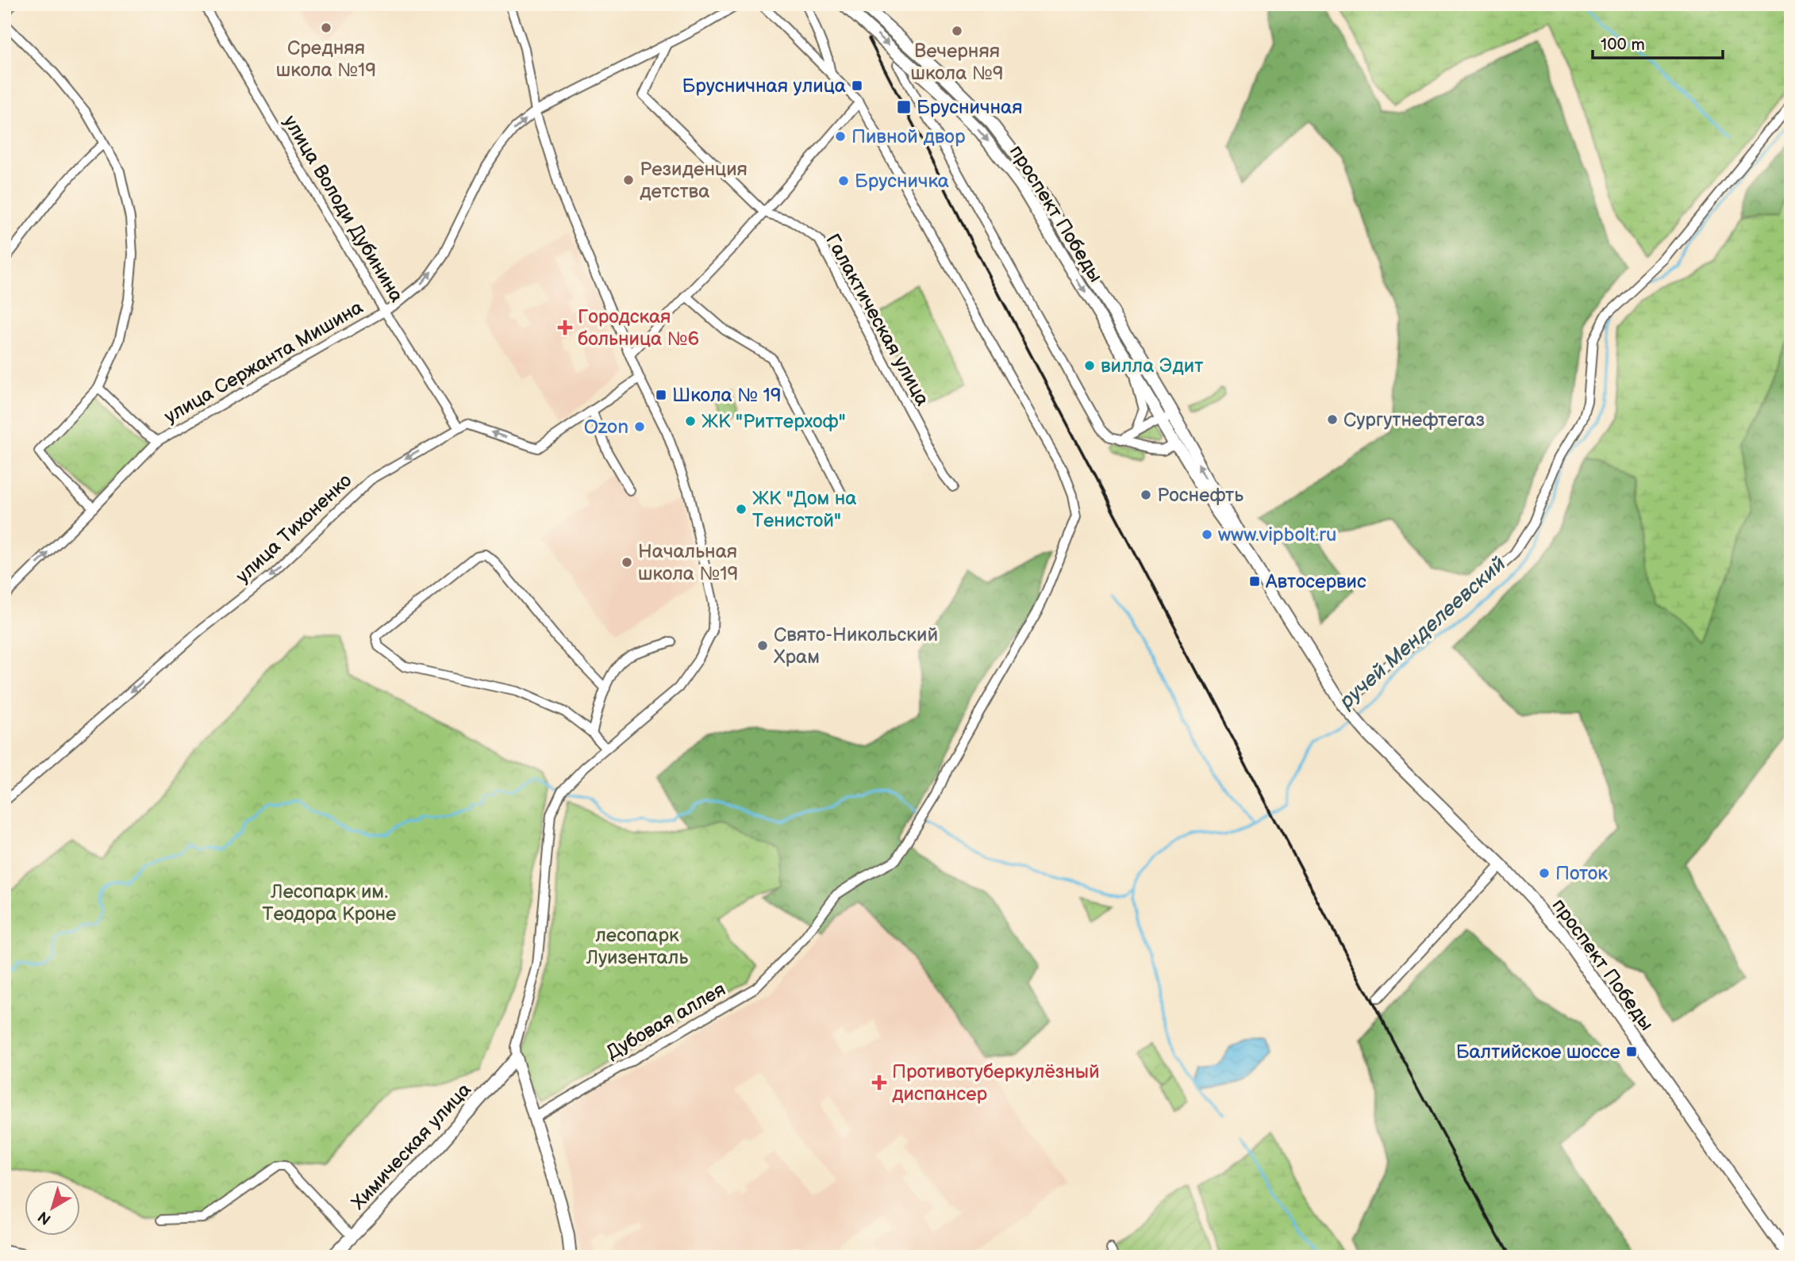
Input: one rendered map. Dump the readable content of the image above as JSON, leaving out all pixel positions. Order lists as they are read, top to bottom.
{
  "streets": {
    "main road": ["проспект Победы", "Химическая улица"],
    "street": [
      "улица Володи Дубинина",
      "Галактическая улица",
      "улица Сержанта Мишина",
      "улица Тихоненко",
      "Дубовая аллея"
    ]
  },
  "crossings": [
    ["улица Володи Дубинина", "улица Сержанта Мишина"],
    ["улица Володи Дубинина", "улица Тихоненко"],
    ["Галактическая улица", "улица Сержанта Мишина"]
  ],
  "one_way": ["улица Сержанта Мишина", "улица Тихоненко"],
  "water": ["ручей Менделеевский"],
  "parks": ["Лесопарк им. Теодора Кроне", "лесопарк Луизенталь"],
  "places": {
    "other": [
      "Средняя школа №19",
      "Вечерняя школа №9",
      "Пивной двор",
      "Резиденция детства",
      "Брусничка",
      "вилла Эдит",
      "Сургутнефтегаз",
      "ЖК \"Риттерхоф\"",
      "Ozon",
      "Роснефть",
      "ЖК \"Дом на Тенистой\"",
      "www.vipbolt.ru",
      "Начальная школа №19",
      "Свято-Никольский Храм",
      "Поток"
    ],
    "transit": [
      "Брусничная улица",
      "Брусничная",
      "Школа № 19",
      "Автосервис",
      "Балтийское шоссе"
    ],
    "health": ["Городская больница №6", "Противотуберкулёзный диспансер"]
  },
  "scale_bar": "100 m",
  "north": "bottom left"
}
